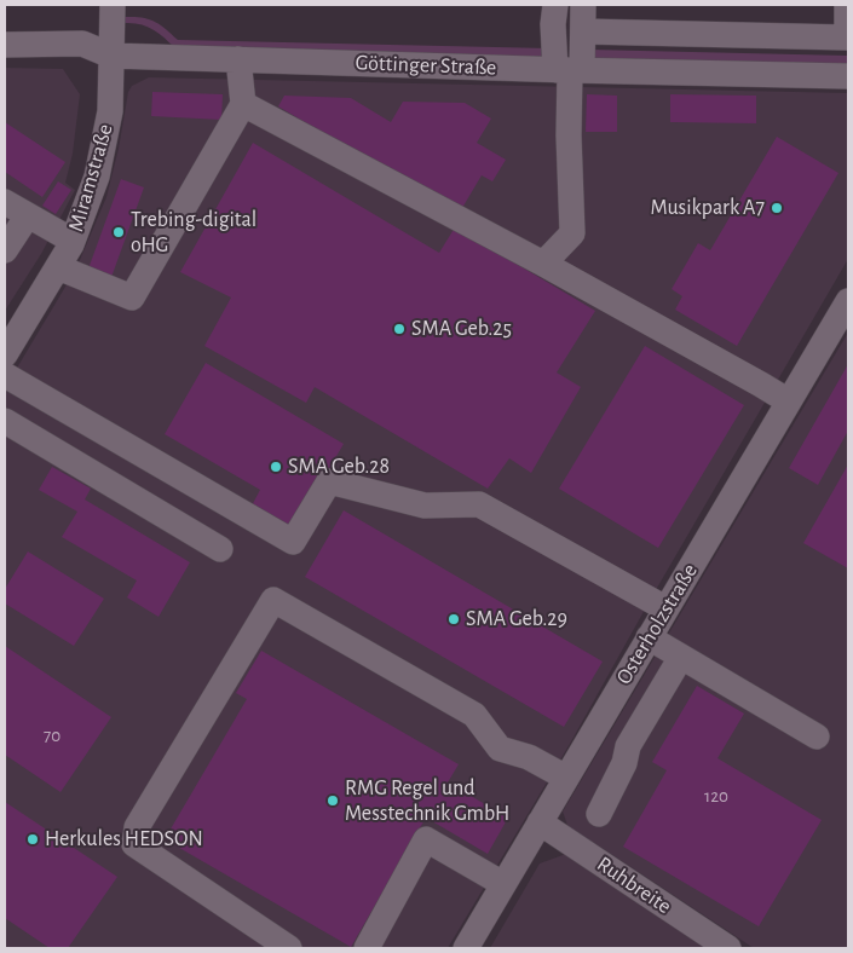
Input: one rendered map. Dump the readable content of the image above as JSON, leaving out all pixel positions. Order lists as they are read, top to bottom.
{
  "streets": {
    "street": [
      "Göttinger Straße",
      "Miramstraße",
      "Osterholzstraße",
      "Ruhbreite"
    ]
  },
  "crossings": [
    ["Göttinger Straße", "Miramstraße"],
    ["Osterholzstraße", "Ruhbreite"]
  ],
  "places": [
    "Musikpark A7",
    "Trebing-digital oHG",
    "SMA Geb.25",
    "SMA Geb.28",
    "SMA Geb.29",
    "RMG Regel und Messtechnik GmbH",
    "Herkules HEDSON"
  ],
  "house_numbers": ["70", "120"]
}
